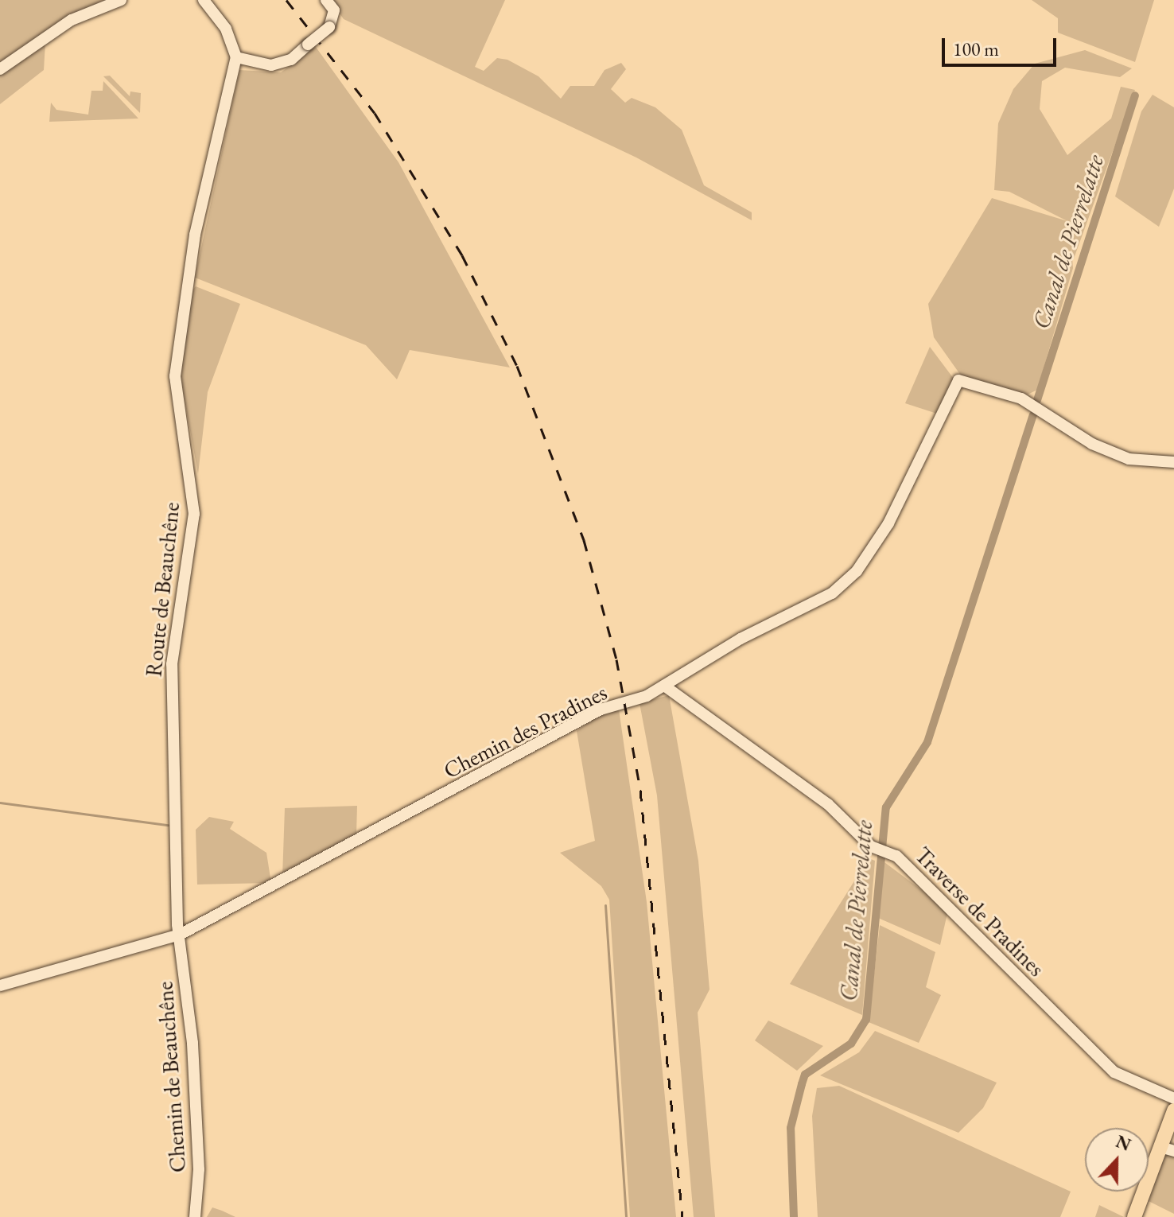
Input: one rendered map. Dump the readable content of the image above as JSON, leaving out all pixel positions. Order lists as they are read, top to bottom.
{
  "streets": {
    "street": [
      "Route de Beauchêne",
      "Chemin des Pradines",
      "Traverse de Pradines",
      "Chemin de Beauchêne"
    ]
  },
  "crossings": [
    ["Route de Beauchêne", "Chemin des Pradines"],
    ["Route de Beauchêne", "Chemin de Beauchêne"],
    ["Chemin des Pradines", "Traverse de Pradines"],
    ["Chemin des Pradines", "Chemin de Beauchêne"]
  ],
  "water": ["Canal de Pierrelatte"],
  "scale_bar": "100 m",
  "north": "top"
}
